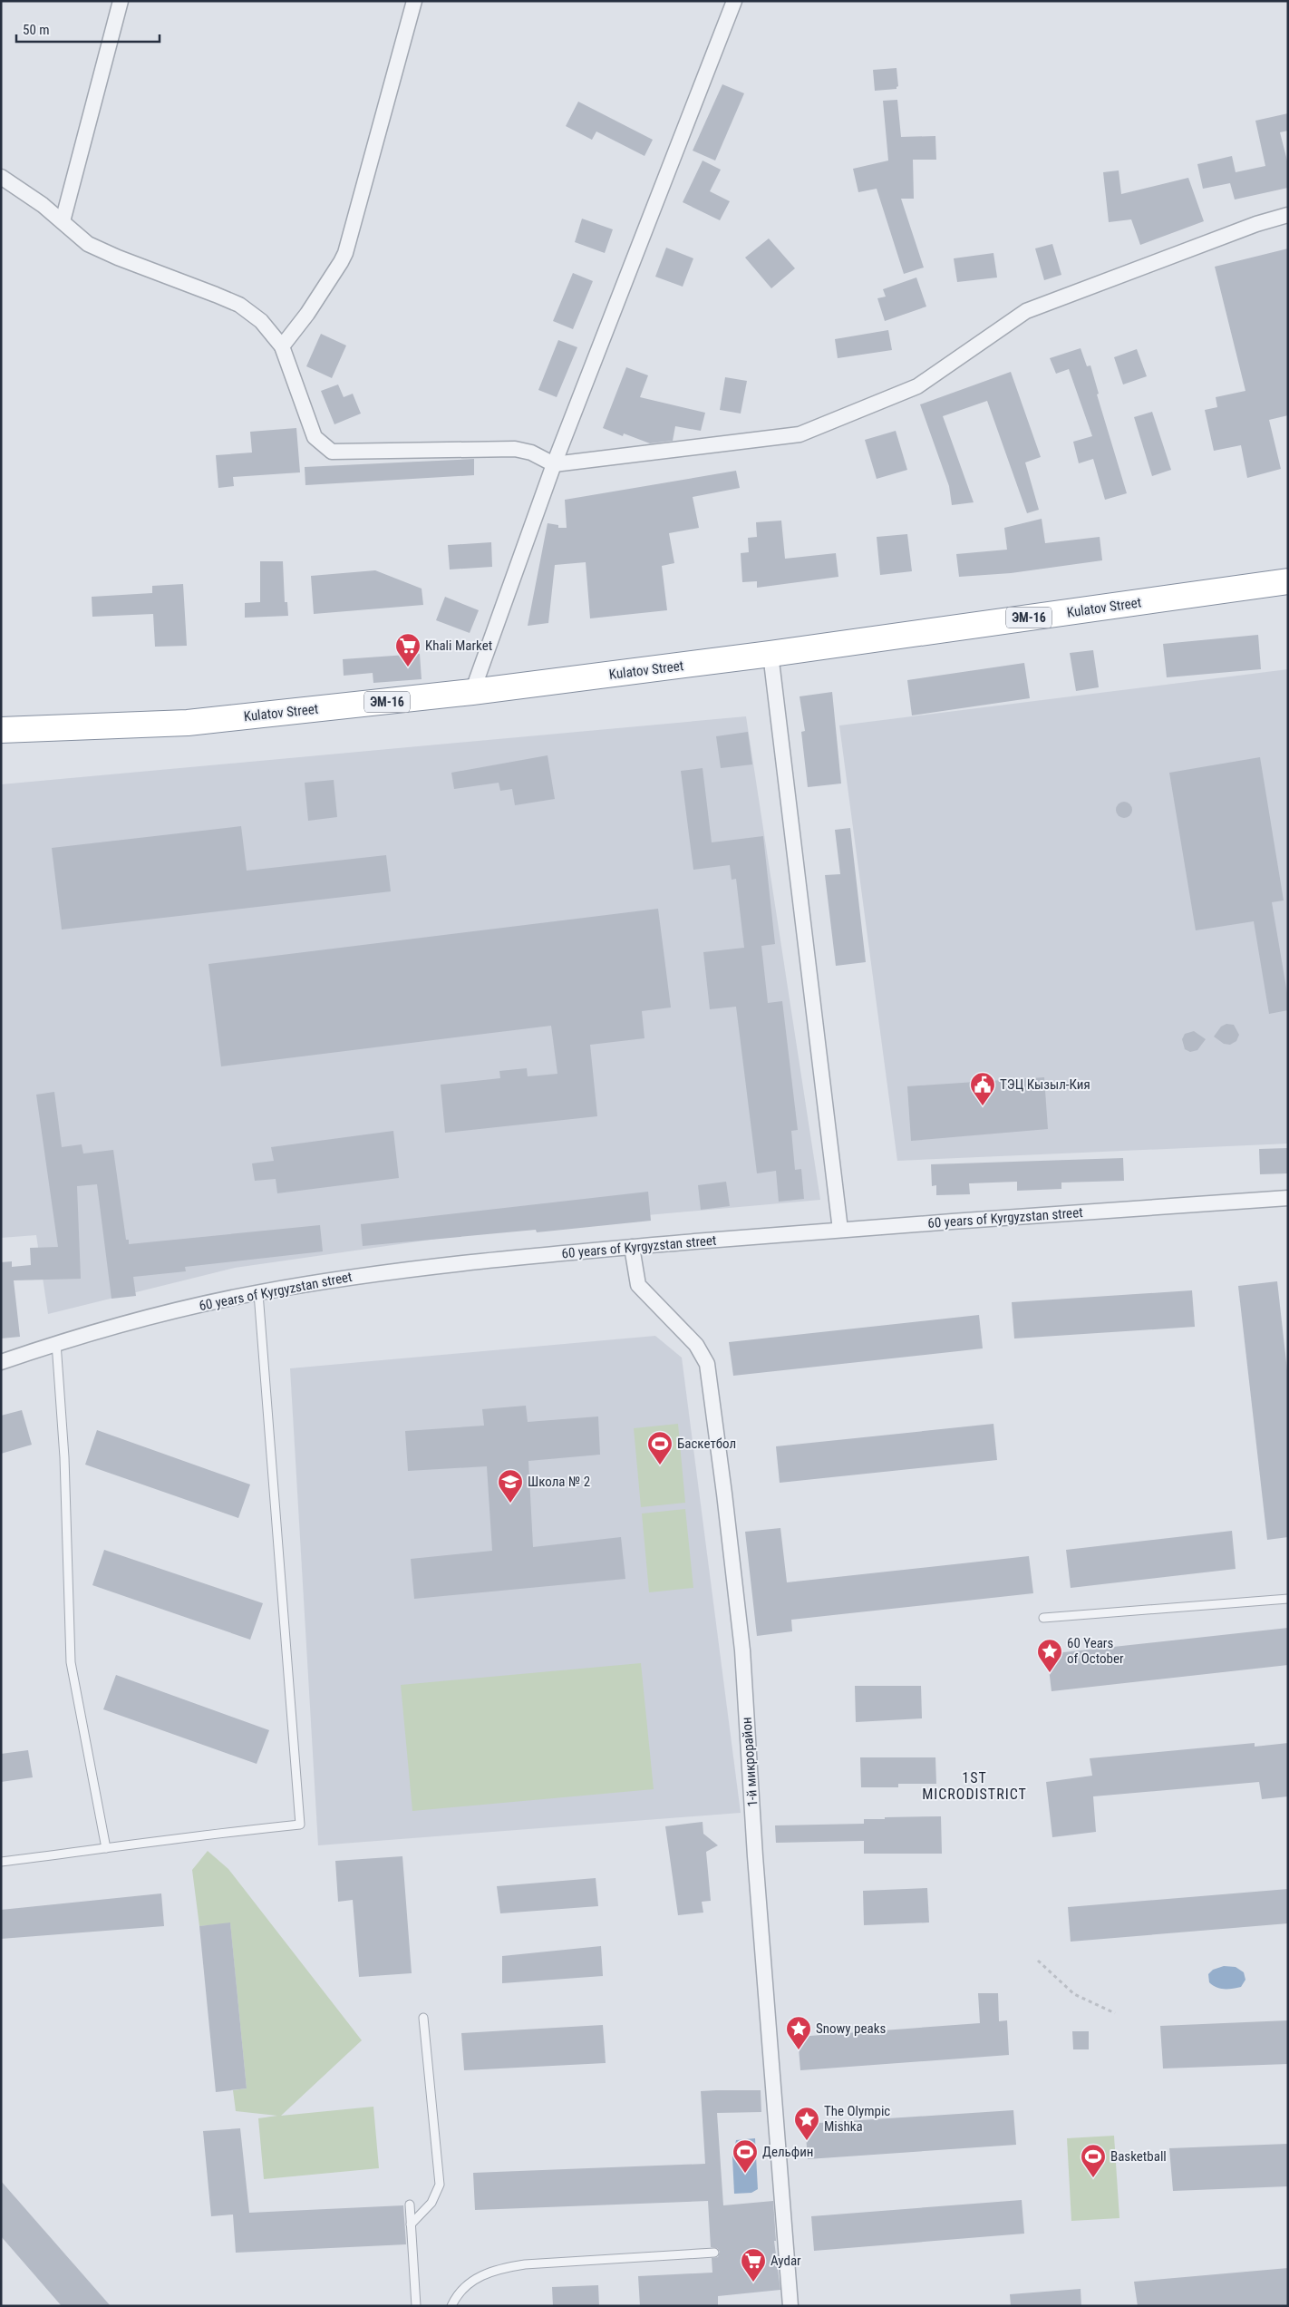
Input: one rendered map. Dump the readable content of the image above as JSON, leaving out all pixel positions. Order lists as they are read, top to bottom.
{
  "streets": {
    "highway": ["Kulatov Street", "ЭМ-16"],
    "street": ["60 years of Kyrgyzstan street", "1-й микрорайон"]
  },
  "crossings": [
    ["60 years of Kyrgyzstan street", "1-й микрорайон"]
  ],
  "districts": ["1ST MICRODISTRICT"],
  "places": {
    "supermarket": ["Khali Market", "Aydar"],
    "public building": ["ТЭЦ Кызыл-Кия"],
    "sports": ["Баскетбол", "Дельфин", "Basketball"],
    "school or university": ["Школа № 2"],
    "place": ["60 Years of October", "Snowy peaks", "The Olympic Mishka"]
  },
  "scale_bar": "50 m"
}
